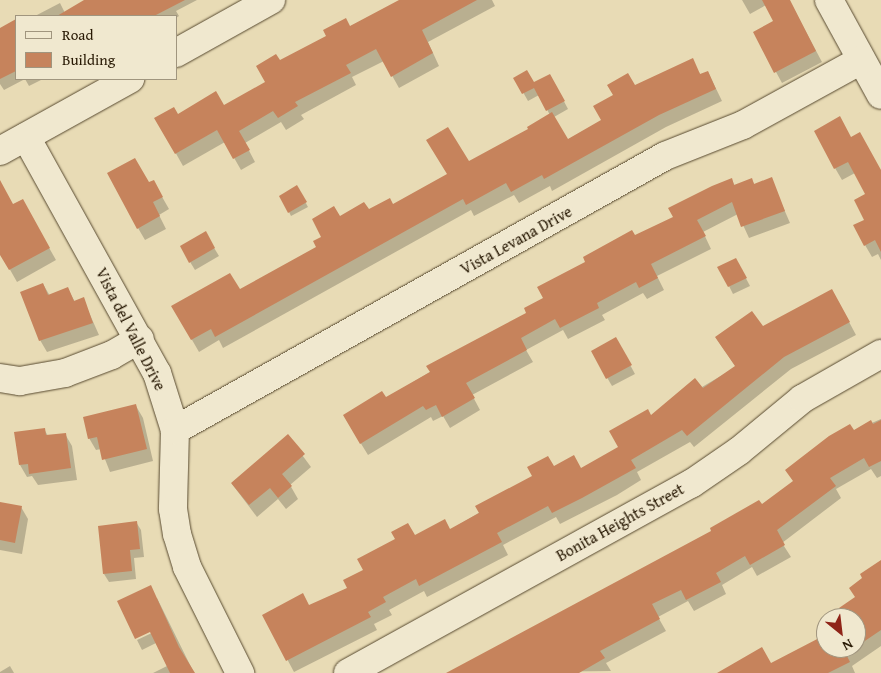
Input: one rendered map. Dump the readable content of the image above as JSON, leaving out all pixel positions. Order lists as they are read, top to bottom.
{
  "streets": {
    "street": ["Vista Levana Drive", "Vista del Valle Drive", "Bonita Heights Street"]
  },
  "crossings": [
    ["Vista Levana Drive", "Vista del Valle Drive"]
  ],
  "legend": ["Road", "Building"],
  "north": "bottom right"
}
